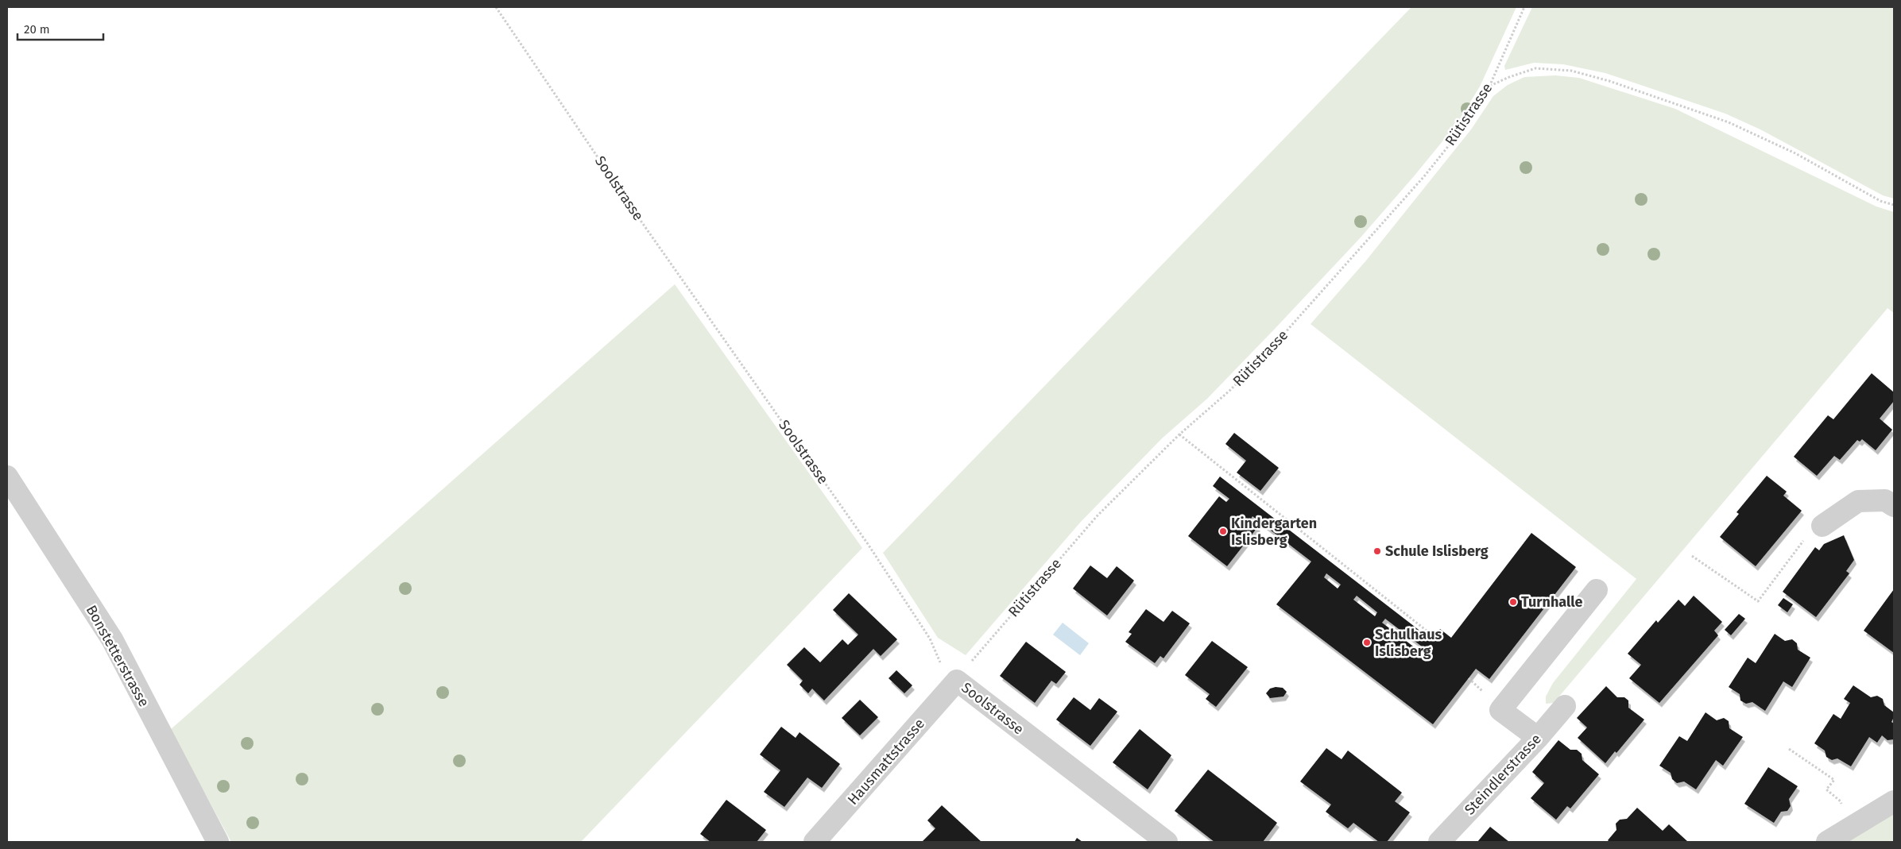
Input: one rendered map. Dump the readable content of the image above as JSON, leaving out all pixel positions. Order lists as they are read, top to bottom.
{
  "streets": {
    "street": [
      "Soolstrasse",
      "Bonstetterstrasse",
      "Hausmattstrasse",
      "Steindlerstrasse"
    ],
    "path": ["Rütistrasse"]
  },
  "crossings": [
    ["Rütistrasse", "Soolstrasse"],
    ["Rütistrasse", "Hausmattstrasse"],
    ["Soolstrasse", "Hausmattstrasse"]
  ],
  "places": [
    "Kindergarten Islisberg",
    "Schule Islisberg",
    "Turnhalle",
    "Schulhaus Islisberg"
  ],
  "scale_bar": "20 m"
}
